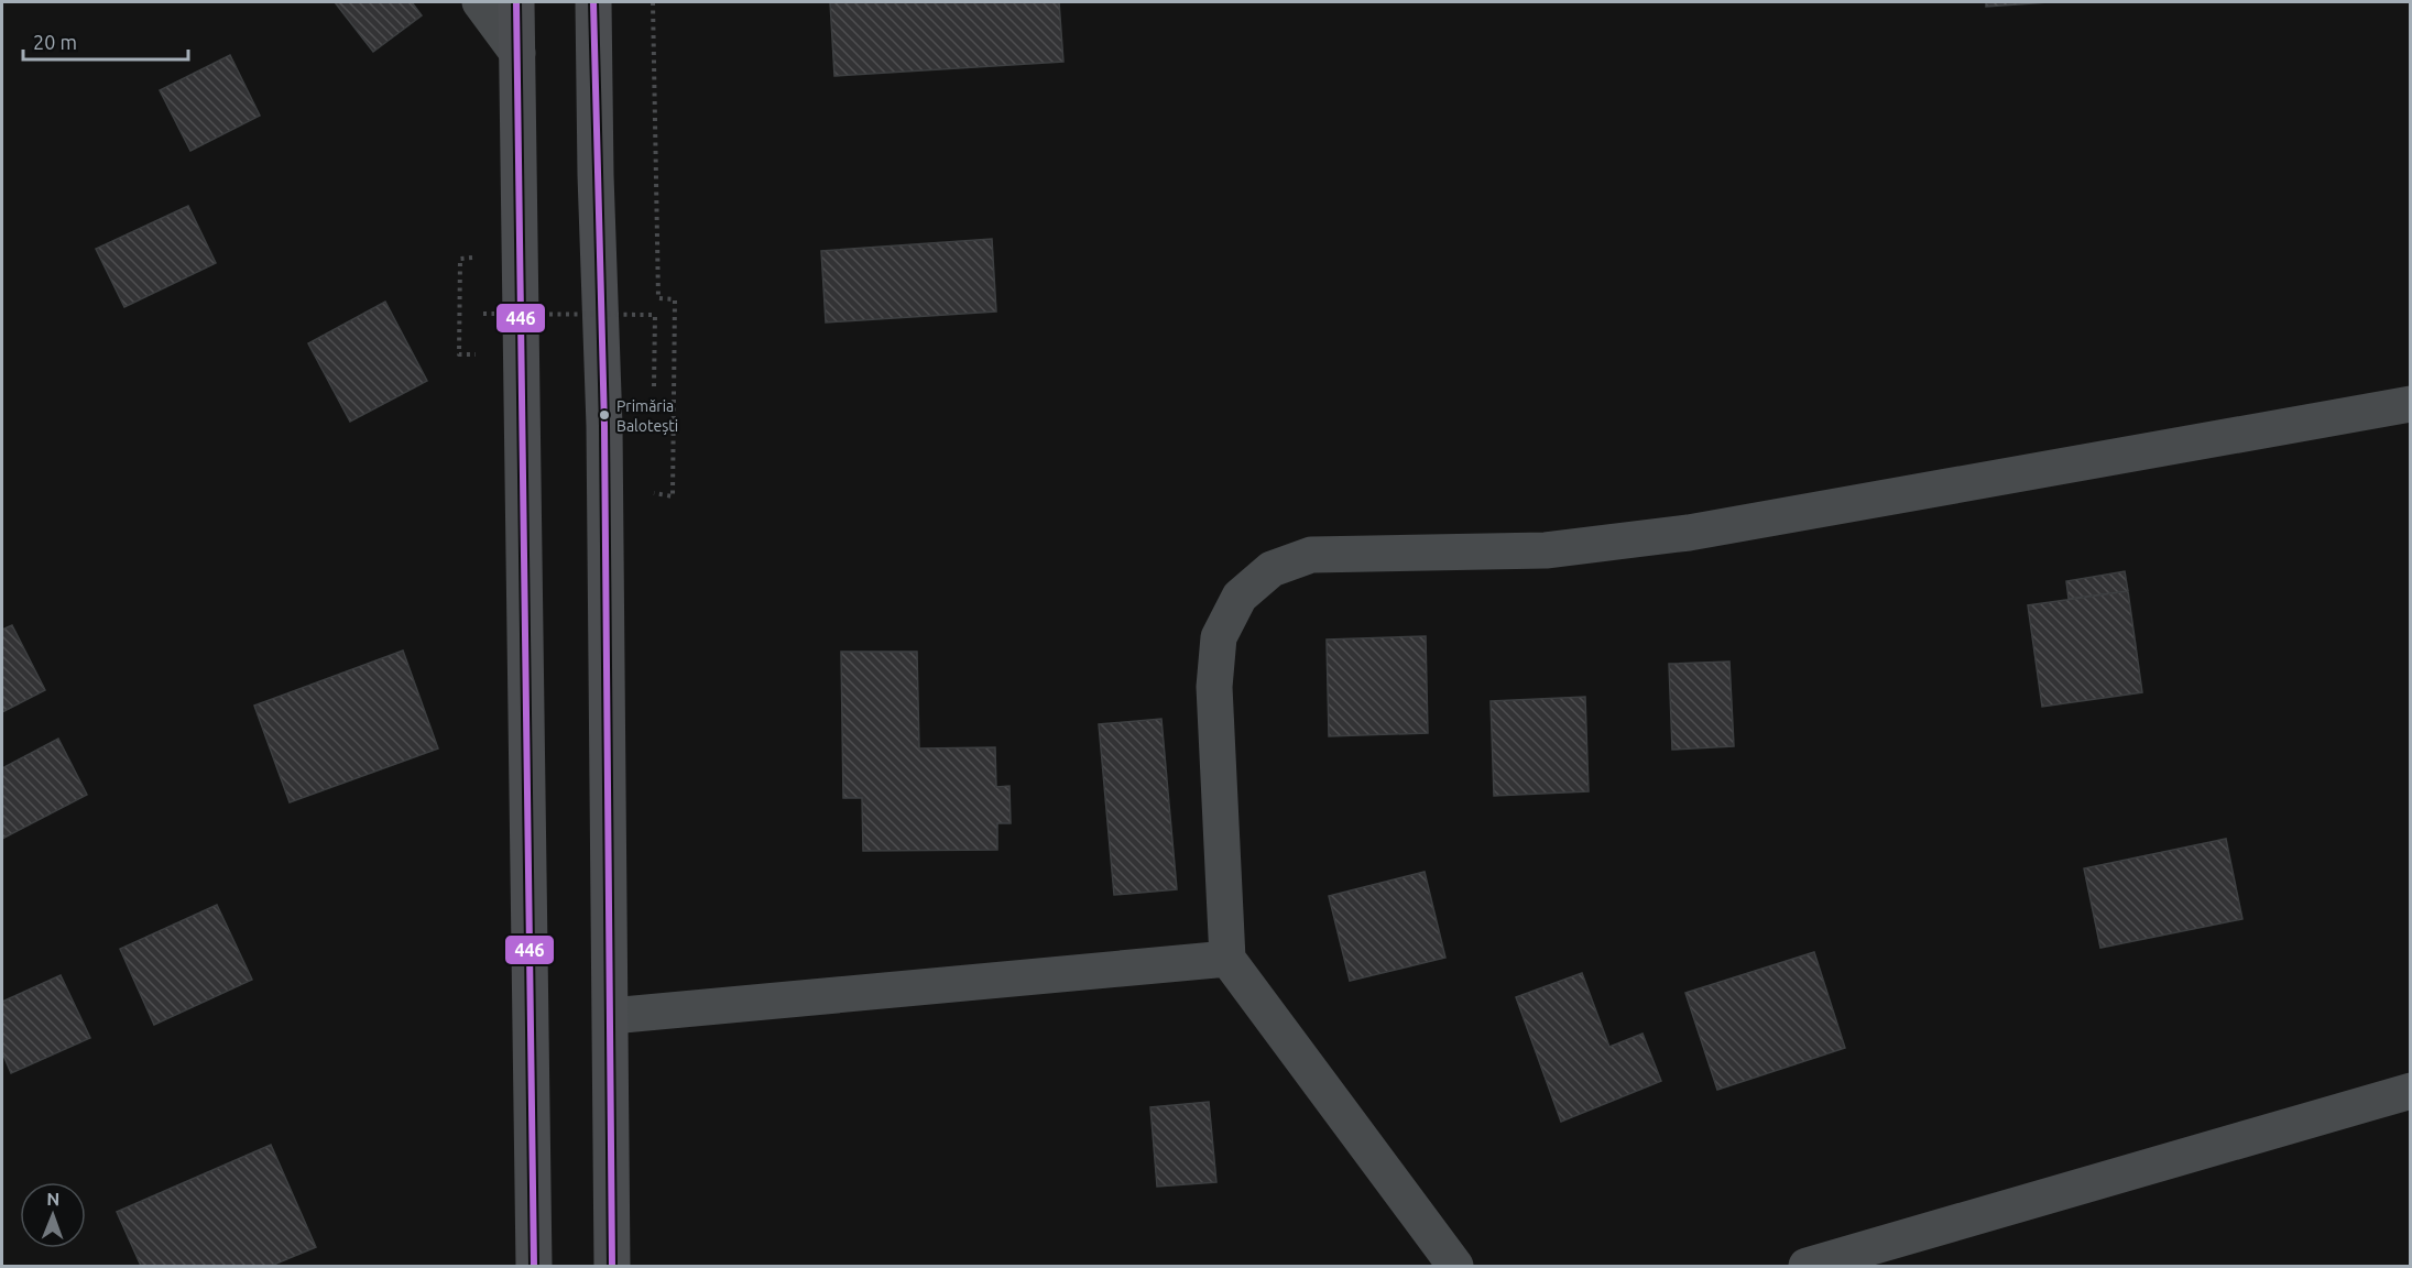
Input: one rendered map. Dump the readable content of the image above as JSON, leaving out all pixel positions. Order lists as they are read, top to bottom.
{
  "places": ["Primăria Balotești"],
  "lines": ["transit line 446"],
  "scale_bar": "20 m",
  "north": "top"
}
